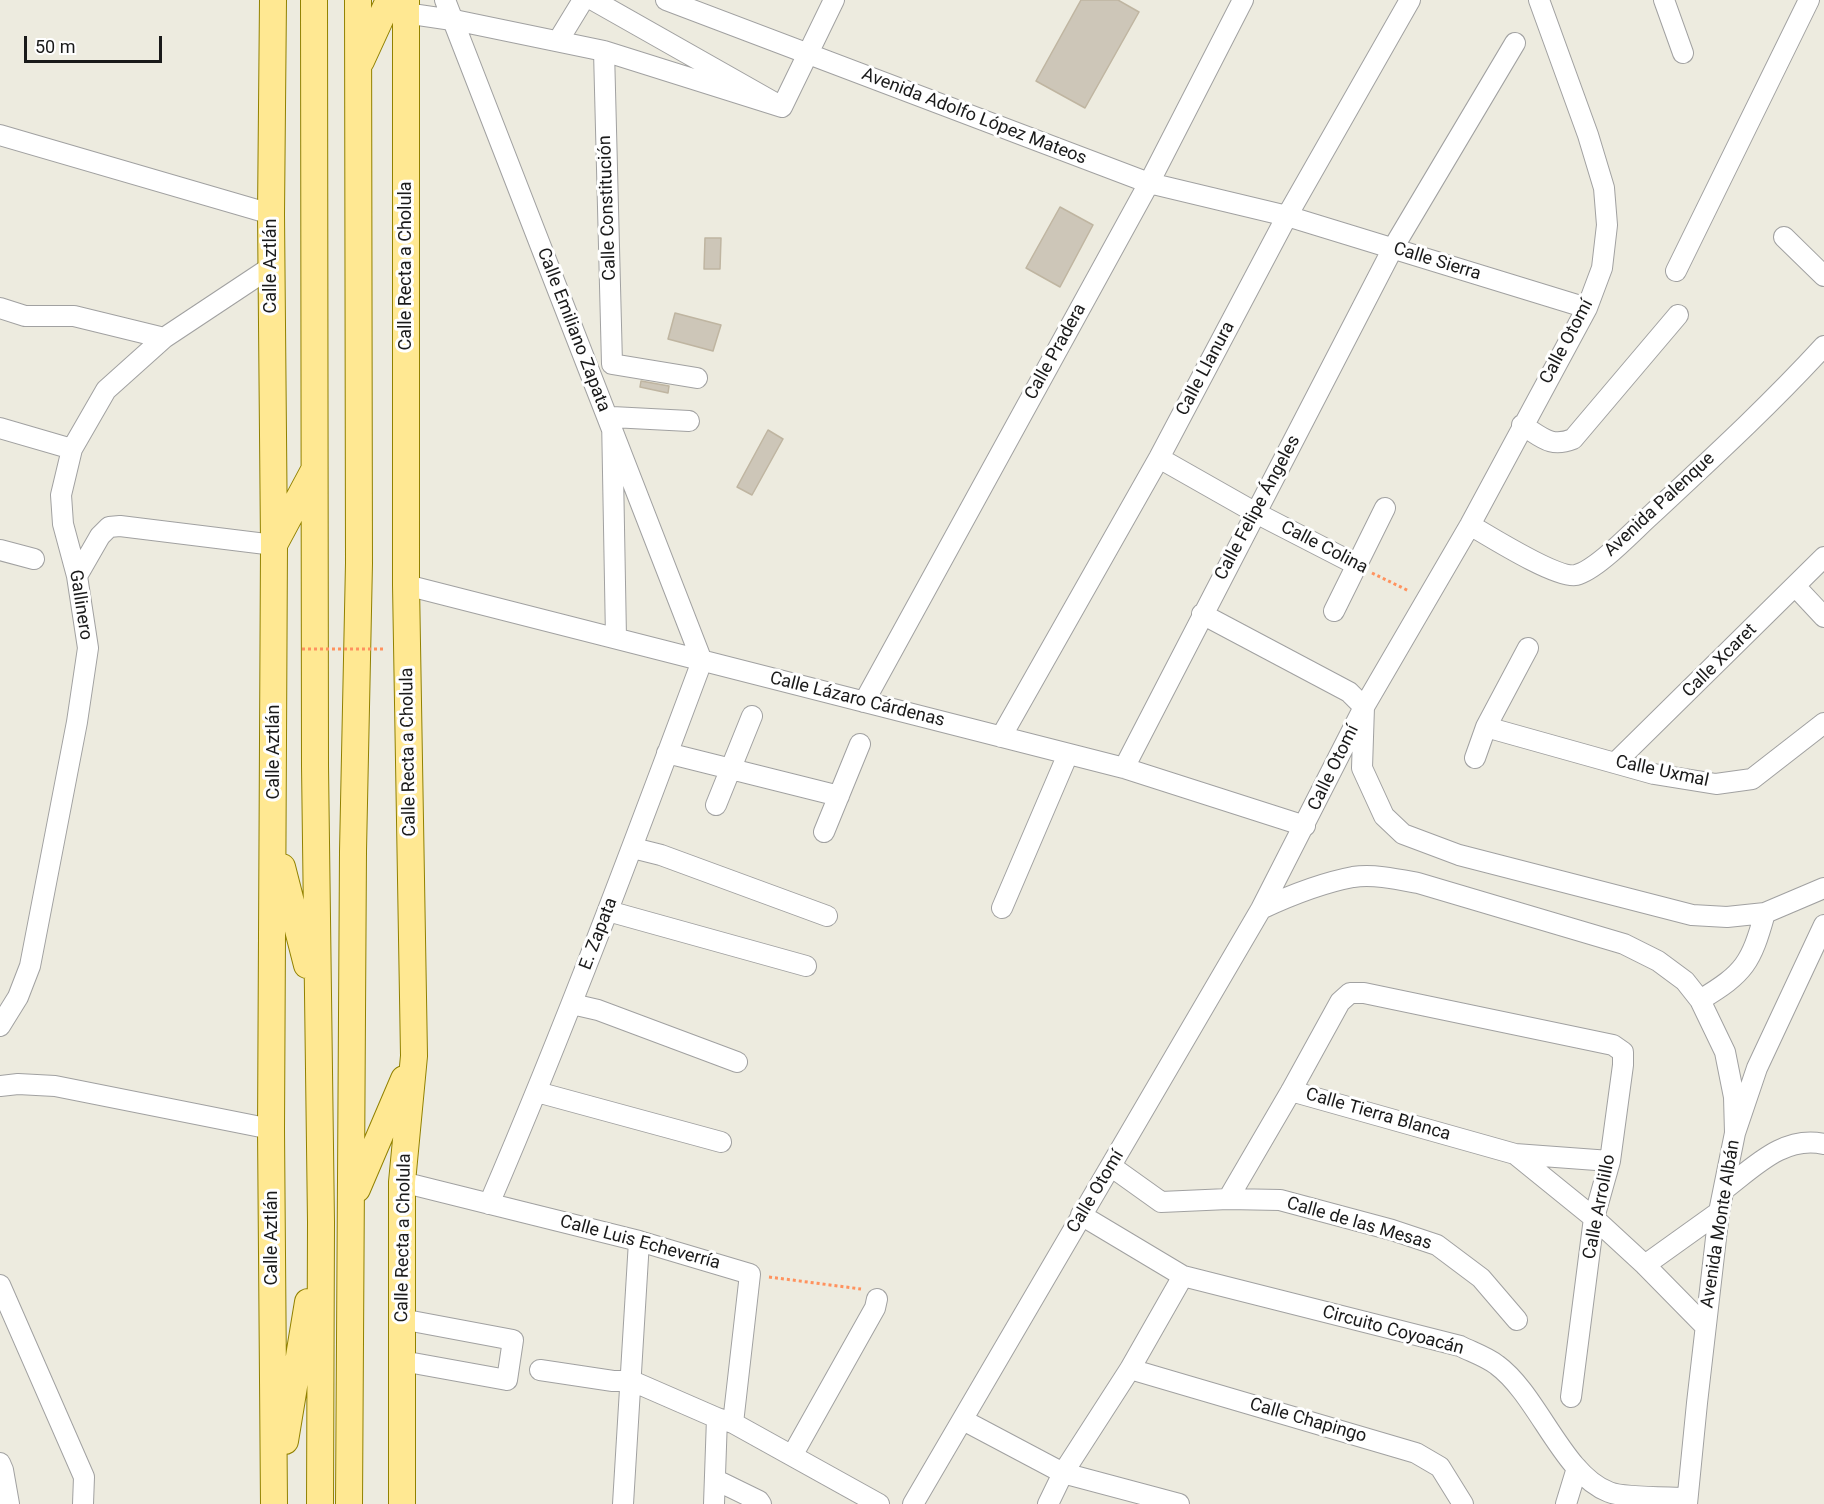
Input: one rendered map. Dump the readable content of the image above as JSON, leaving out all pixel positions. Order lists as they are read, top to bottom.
{
  "streets": {
    "main road": ["Calle Aztlán", "Calle Recta a Cholula"],
    "street": [
      "Avenida Adolfo López Mateos",
      "Calle Constitución",
      "Calle Sierra",
      "Calle Emiliano Zapata",
      "Calle Otomí",
      "Calle Pradera",
      "Calle Llanura",
      "Avenida Palenque",
      "Calle Felipe Ángeles",
      "Calle Colina",
      "Gallinero",
      "Calle Xcaret",
      "Calle Lázaro Cárdenas",
      "Calle Uxmal",
      "E. Zapata",
      "Calle Tierra Blanca",
      "Calle Arrolillo",
      "Calle de las Mesas",
      "Avenida Monte Albán",
      "Calle Luis Echeverría",
      "Circuito Coyoacán",
      "Calle Chapingo"
    ]
  },
  "crossings": [
    ["Avenida Adolfo López Mateos", "Calle Sierra"],
    ["Avenida Adolfo López Mateos", "Calle Pradera"],
    ["Avenida Adolfo López Mateos", "Calle Llanura"],
    ["Calle Sierra", "Calle Otomí"],
    ["Calle Sierra", "Calle Llanura"],
    ["Calle Sierra", "Calle Felipe Ángeles"],
    ["Calle Aztlán", "Gallinero"],
    ["Calle Recta a Cholula", "Calle Lázaro Cárdenas"],
    ["Calle Recta a Cholula", "Calle Luis Echeverría"],
    ["Calle Emiliano Zapata", "Calle Lázaro Cárdenas"],
    ["Calle Emiliano Zapata", "E. Zapata"],
    ["Calle Otomí", "Avenida Palenque"],
    ["Calle Otomí", "Calle Colina"],
    ["Calle Otomí", "Calle Lázaro Cárdenas"],
    ["Calle Otomí", "Calle de las Mesas"],
    ["Calle Otomí", "Circuito Coyoacán"],
    ["Calle Pradera", "Calle Lázaro Cárdenas"],
    ["Calle Llanura", "Calle Colina"],
    ["Calle Llanura", "Calle Lázaro Cárdenas"],
    ["Calle Felipe Ángeles", "Calle Colina"],
    ["Calle Felipe Ángeles", "Calle Lázaro Cárdenas"],
    ["Calle Xcaret", "Calle Uxmal"],
    ["Calle Lázaro Cárdenas", "E. Zapata"],
    ["E. Zapata", "Calle Luis Echeverría"],
    ["Calle Tierra Blanca", "Calle Arrolillo"],
    ["Calle Tierra Blanca", "Calle de las Mesas"],
    ["Calle Tierra Blanca", "Avenida Monte Albán"],
    ["Avenida Monte Albán", "Circuito Coyoacán"]
  ],
  "scale_bar": "50 m"
}
